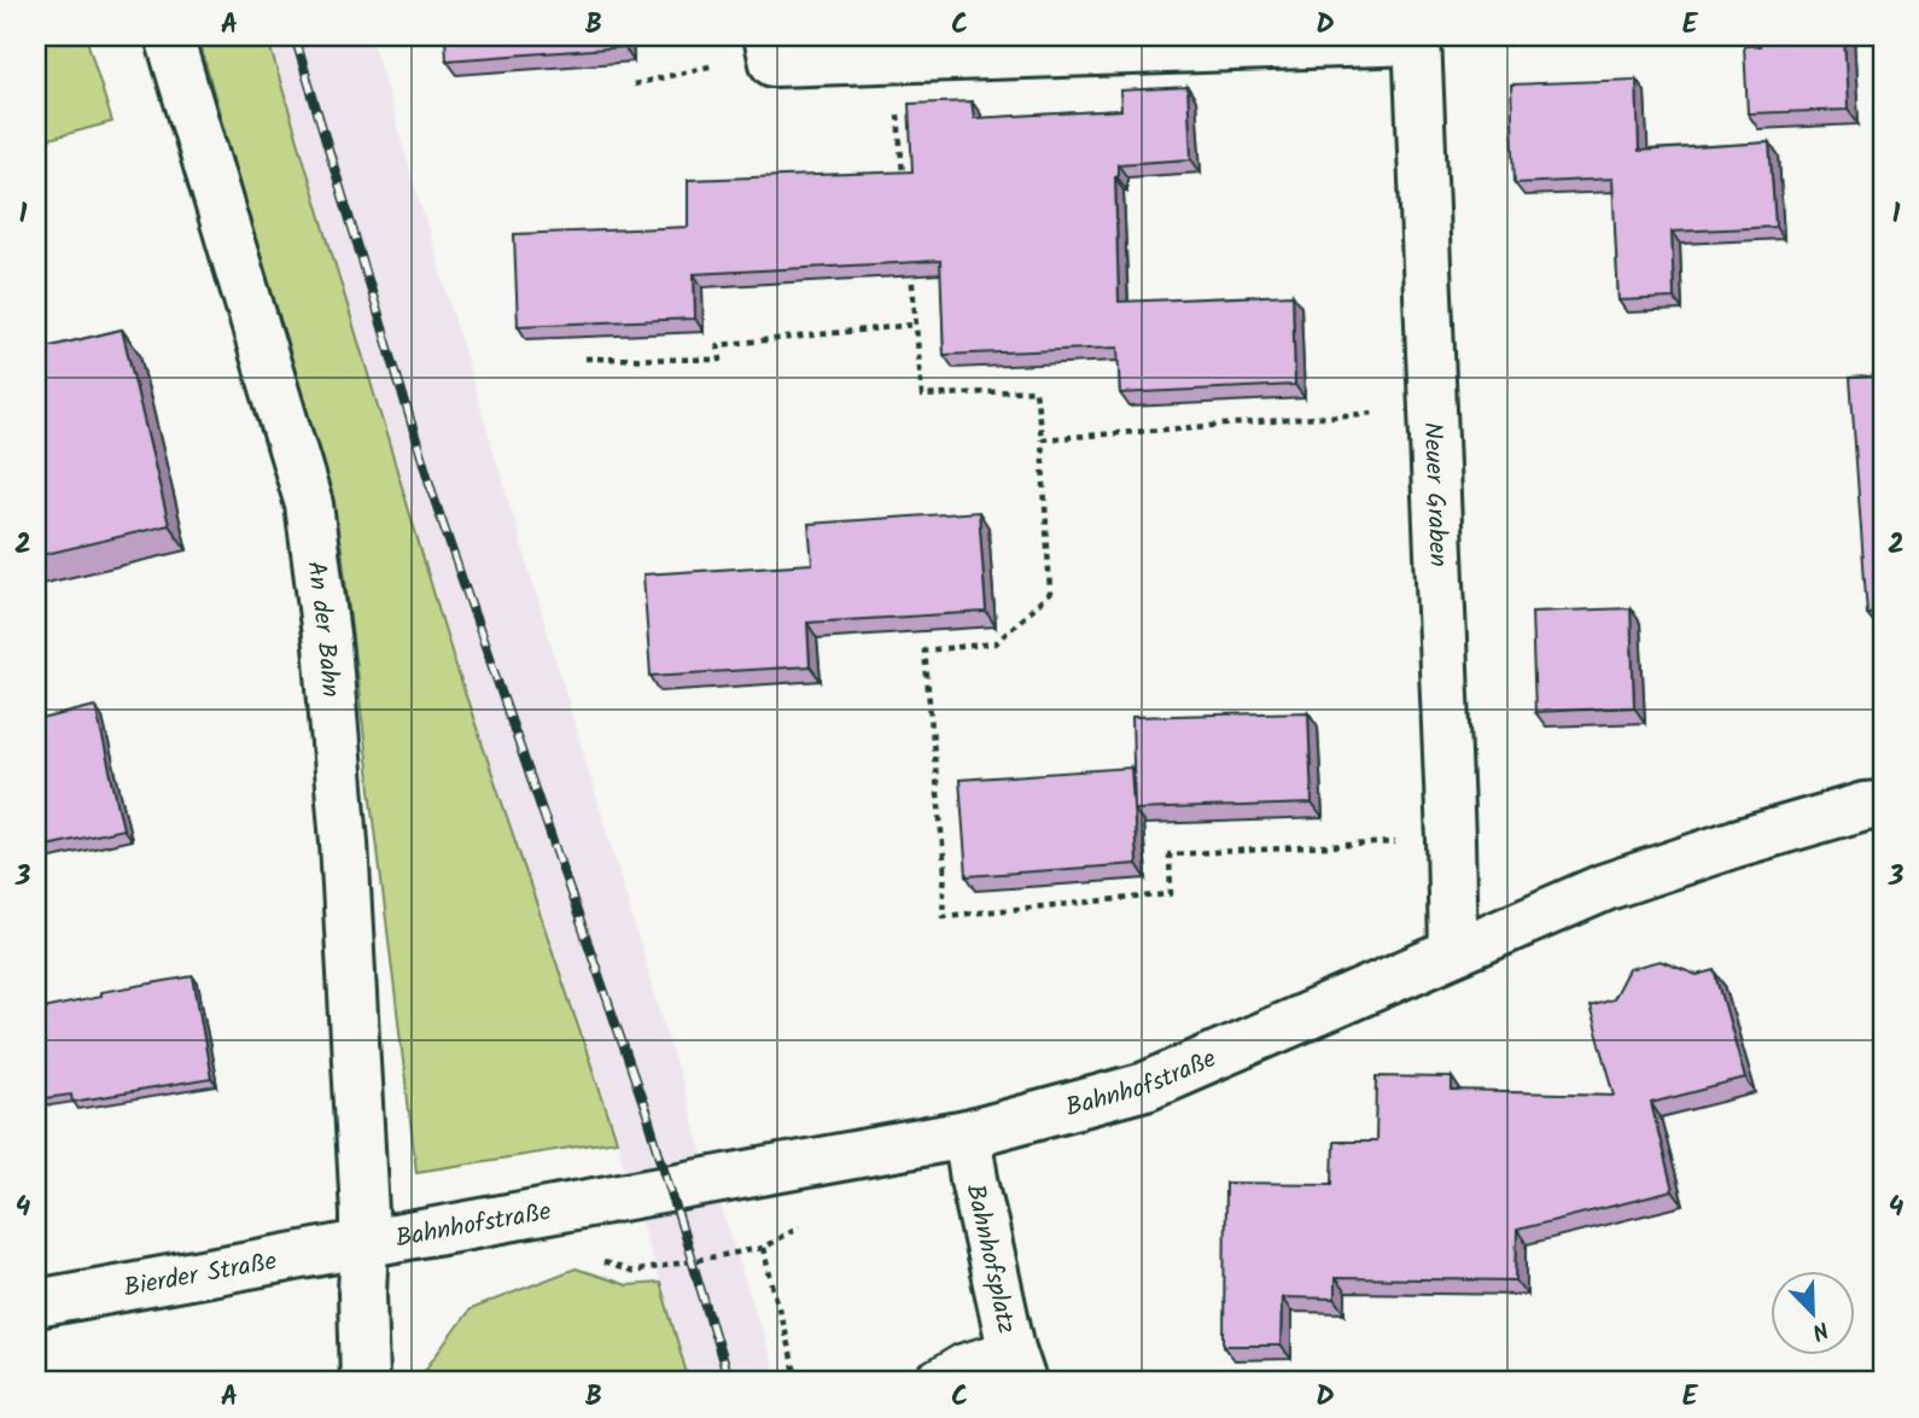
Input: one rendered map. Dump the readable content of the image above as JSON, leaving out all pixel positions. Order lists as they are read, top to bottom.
{
  "streets": {
    "street": [
      "Neuer Graben",
      "An der Bahn",
      "Bahnhofstraße",
      "Bahnhofsplatz",
      "Bierder Straße"
    ]
  },
  "crossings": [
    ["Neuer Graben", "Bahnhofstraße"],
    ["An der Bahn", "Bahnhofstraße"],
    ["An der Bahn", "Bierder Straße"],
    ["Bahnhofstraße", "Bahnhofsplatz"],
    ["Bahnhofstraße", "Bierder Straße"]
  ],
  "north": "bottom right",
  "grid": {
    "columns": [
      "A",
      "B",
      "C",
      "D",
      "E"
    ],
    "rows": [
      "1",
      "2",
      "3",
      "4"
    ]
  }
}
